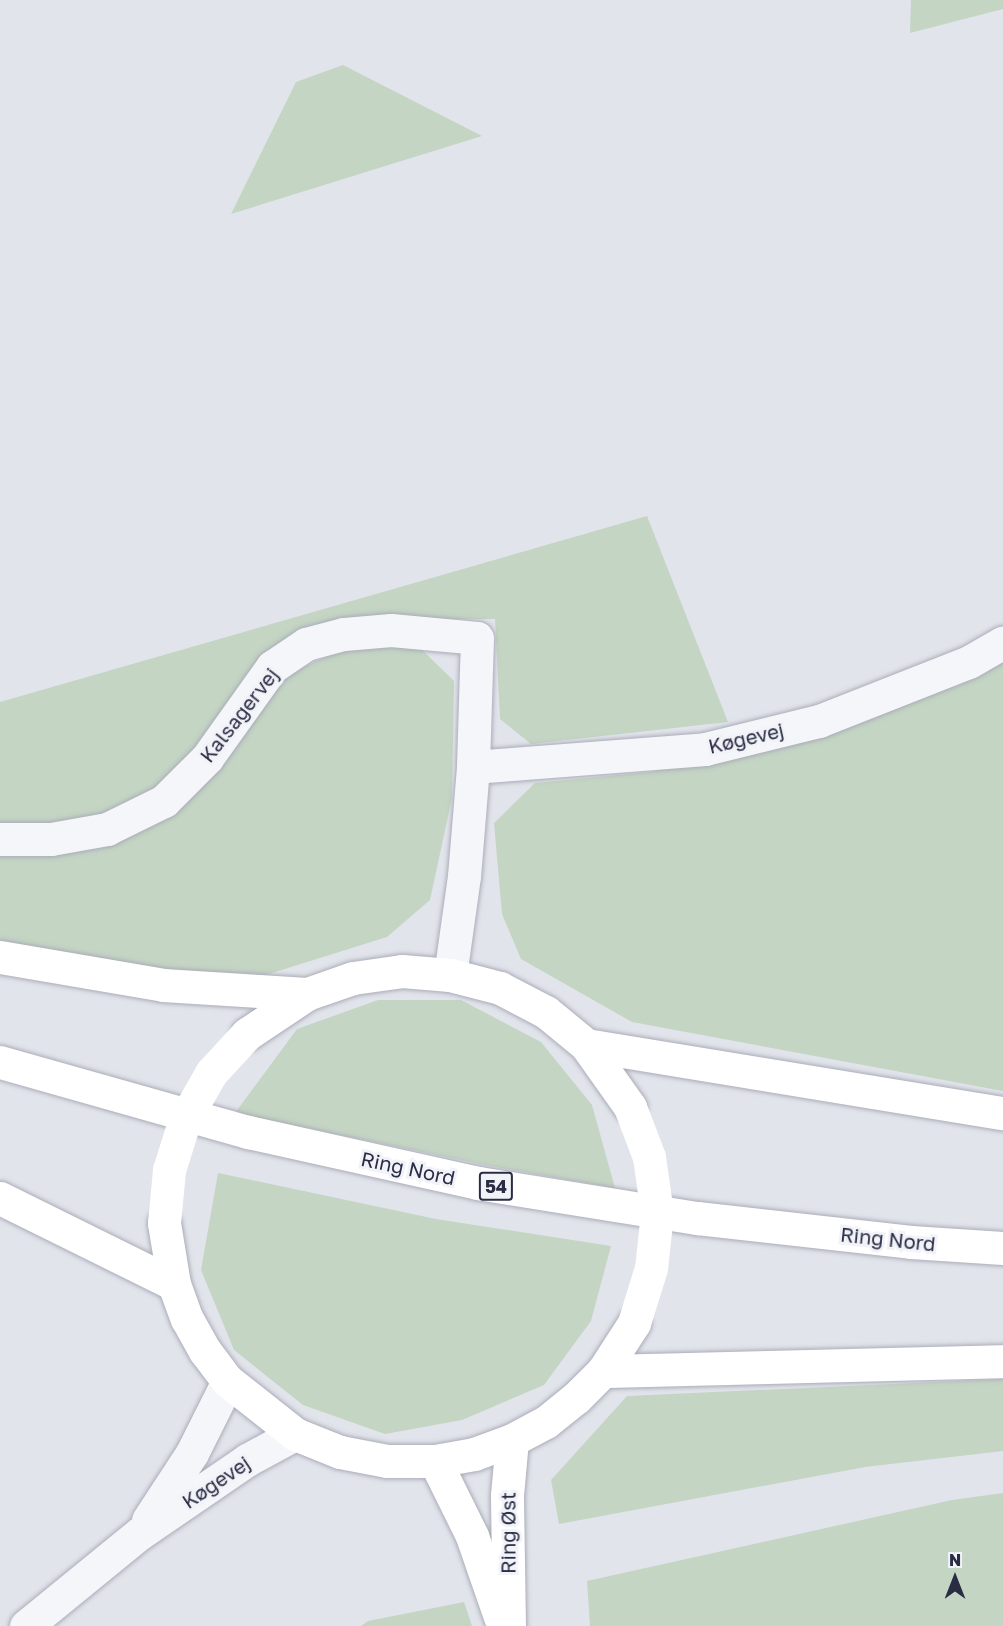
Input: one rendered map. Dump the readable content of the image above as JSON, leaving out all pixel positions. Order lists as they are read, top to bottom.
{
  "streets": {
    "main road": ["Ring Nord", "54", "Ring Øst"],
    "street": ["Kalsagervej", "Køgevej"]
  },
  "crossings": [
    ["Kalsagervej", "Køgevej"]
  ],
  "north": "top"
}
